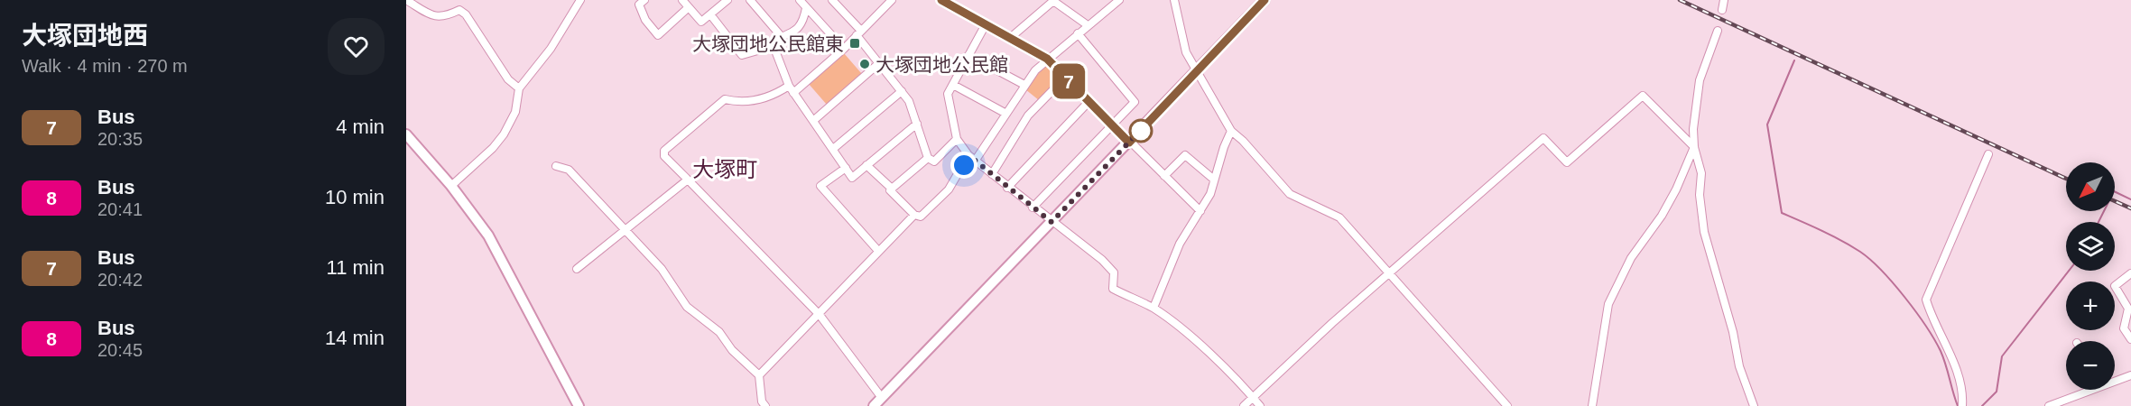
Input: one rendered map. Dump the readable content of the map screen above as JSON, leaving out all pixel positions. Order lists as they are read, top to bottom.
{
  "districts": ["大塚町"],
  "places": {
    "transit": ["大塚団地公民館東"],
    "other": ["大塚団地公民館"]
  },
  "lines": ["bus line 7"],
  "north": "bottom left",
  "page": {
    "heading": ["大塚団地西", "Walk · 4 min · 270 m"],
    "on_map": "7",
    "list": [
      {
        "mark": "7",
        "name": "Bus",
        "note": "20:35",
        "value": "4 min"
      },
      {
        "mark": "8",
        "name": "Bus",
        "note": "20:41",
        "value": "10 min"
      },
      {
        "mark": "7",
        "name": "Bus",
        "note": "20:42",
        "value": "11 min"
      },
      {
        "mark": "8",
        "name": "Bus",
        "note": "20:45",
        "value": "14 min"
      }
    ],
    "map_buttons": ["+", "−"]
  }
}
